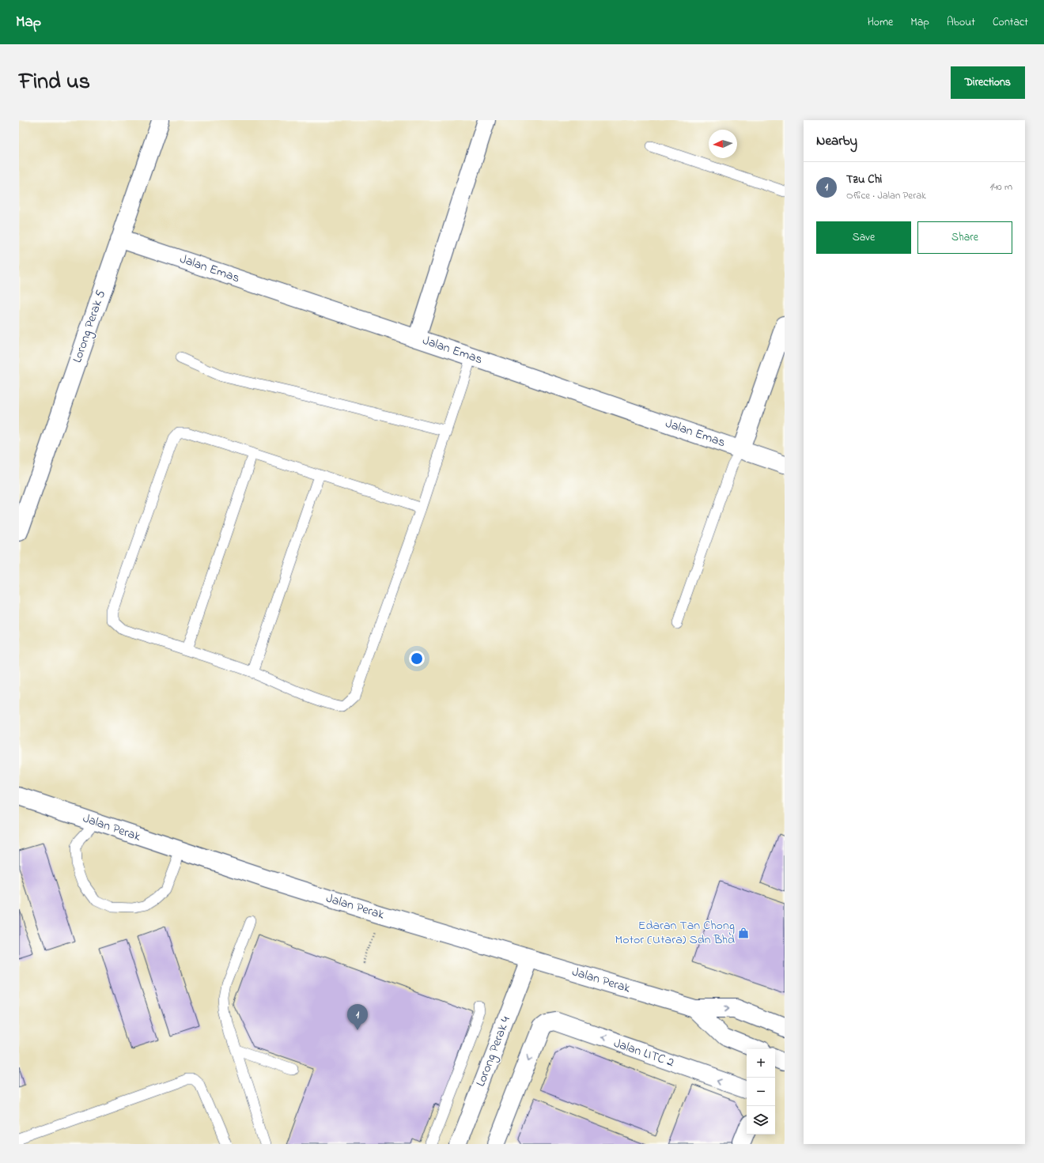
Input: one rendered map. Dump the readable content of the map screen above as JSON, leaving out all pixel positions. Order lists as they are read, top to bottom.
{
  "streets": {
    "street": [
      "Jalan Emas",
      "Lorong Perak 5",
      "Jalan Perak",
      "Lorong Perak 4",
      "Jalan LITC 2"
    ]
  },
  "crossings": [
    ["Jalan Emas", "Lorong Perak 5"],
    ["Jalan Perak", "Lorong Perak 4"]
  ],
  "places": {
    "shop": ["Edaran Tan Chong Motor (Utara) Sdn Bhd"]
  },
  "north": "left",
  "page": {
    "header": "Map",
    "nav": [
      "Home",
      "Map",
      "About",
      "Contact"
    ],
    "title": "Find us",
    "buttons": [
      "Directions",
      ["Save", "Share"]
    ],
    "heading": "Nearby",
    "list": [
      {
        "mark": "1",
        "name": "Tzu Chi",
        "note": "Office · Jalan Perak",
        "value": "140 m"
      }
    ],
    "pins": "1",
    "map_buttons": ["+", "−"]
  }
}
